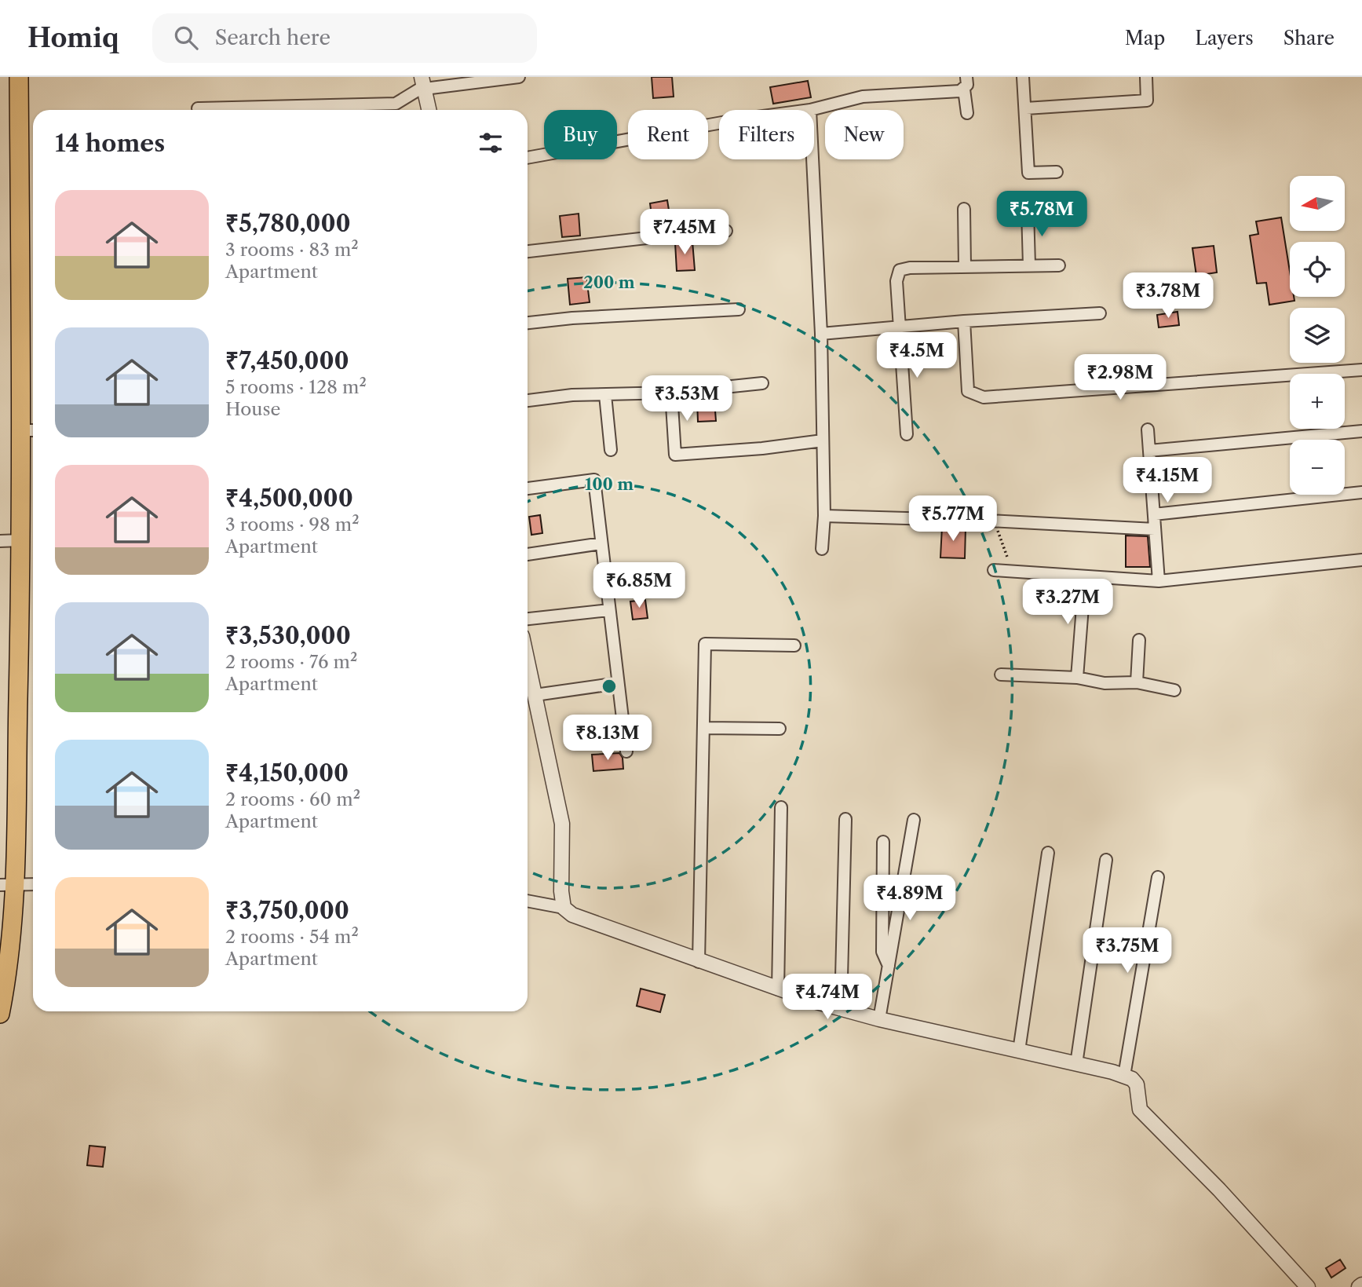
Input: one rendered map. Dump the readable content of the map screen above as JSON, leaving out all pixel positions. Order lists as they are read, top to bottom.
{
  "north": "left",
  "page": {
    "header": "Homiq",
    "search": "Search here",
    "nav": ["Map", "Layers", "Share"],
    "chip": [
      "Buy",
      "Rent",
      "Filters",
      "New"
    ],
    "heading": "14 homes",
    "map_buttons": ["+", "−"],
    "list": [
      {
        "name": "₹5,780,000",
        "note": "3 rooms · 83 m² · Apartment"
      },
      {
        "name": "₹7,450,000",
        "note": "5 rooms · 128 m² · House"
      },
      {
        "name": "₹4,500,000",
        "note": "3 rooms · 98 m² · Apartment"
      },
      {
        "name": "₹3,530,000",
        "note": "2 rooms · 76 m² · Apartment"
      },
      {
        "name": "₹4,150,000",
        "note": "2 rooms · 60 m² · Apartment"
      },
      {
        "name": "₹3,750,000",
        "note": "2 rooms · 54 m² · Apartment"
      }
    ],
    "price": [
      "₹5.78M",
      "₹7.45M",
      "₹3.78M",
      "₹4.5M",
      "₹2.98M",
      "₹3.53M",
      "₹4.15M",
      "₹5.77M",
      "₹6.85M",
      "₹3.27M",
      "₹8.13M",
      "₹4.89M",
      "₹3.75M",
      "₹4.74M"
    ]
  },
  "rings": ["200 m", "100 m"]
}
